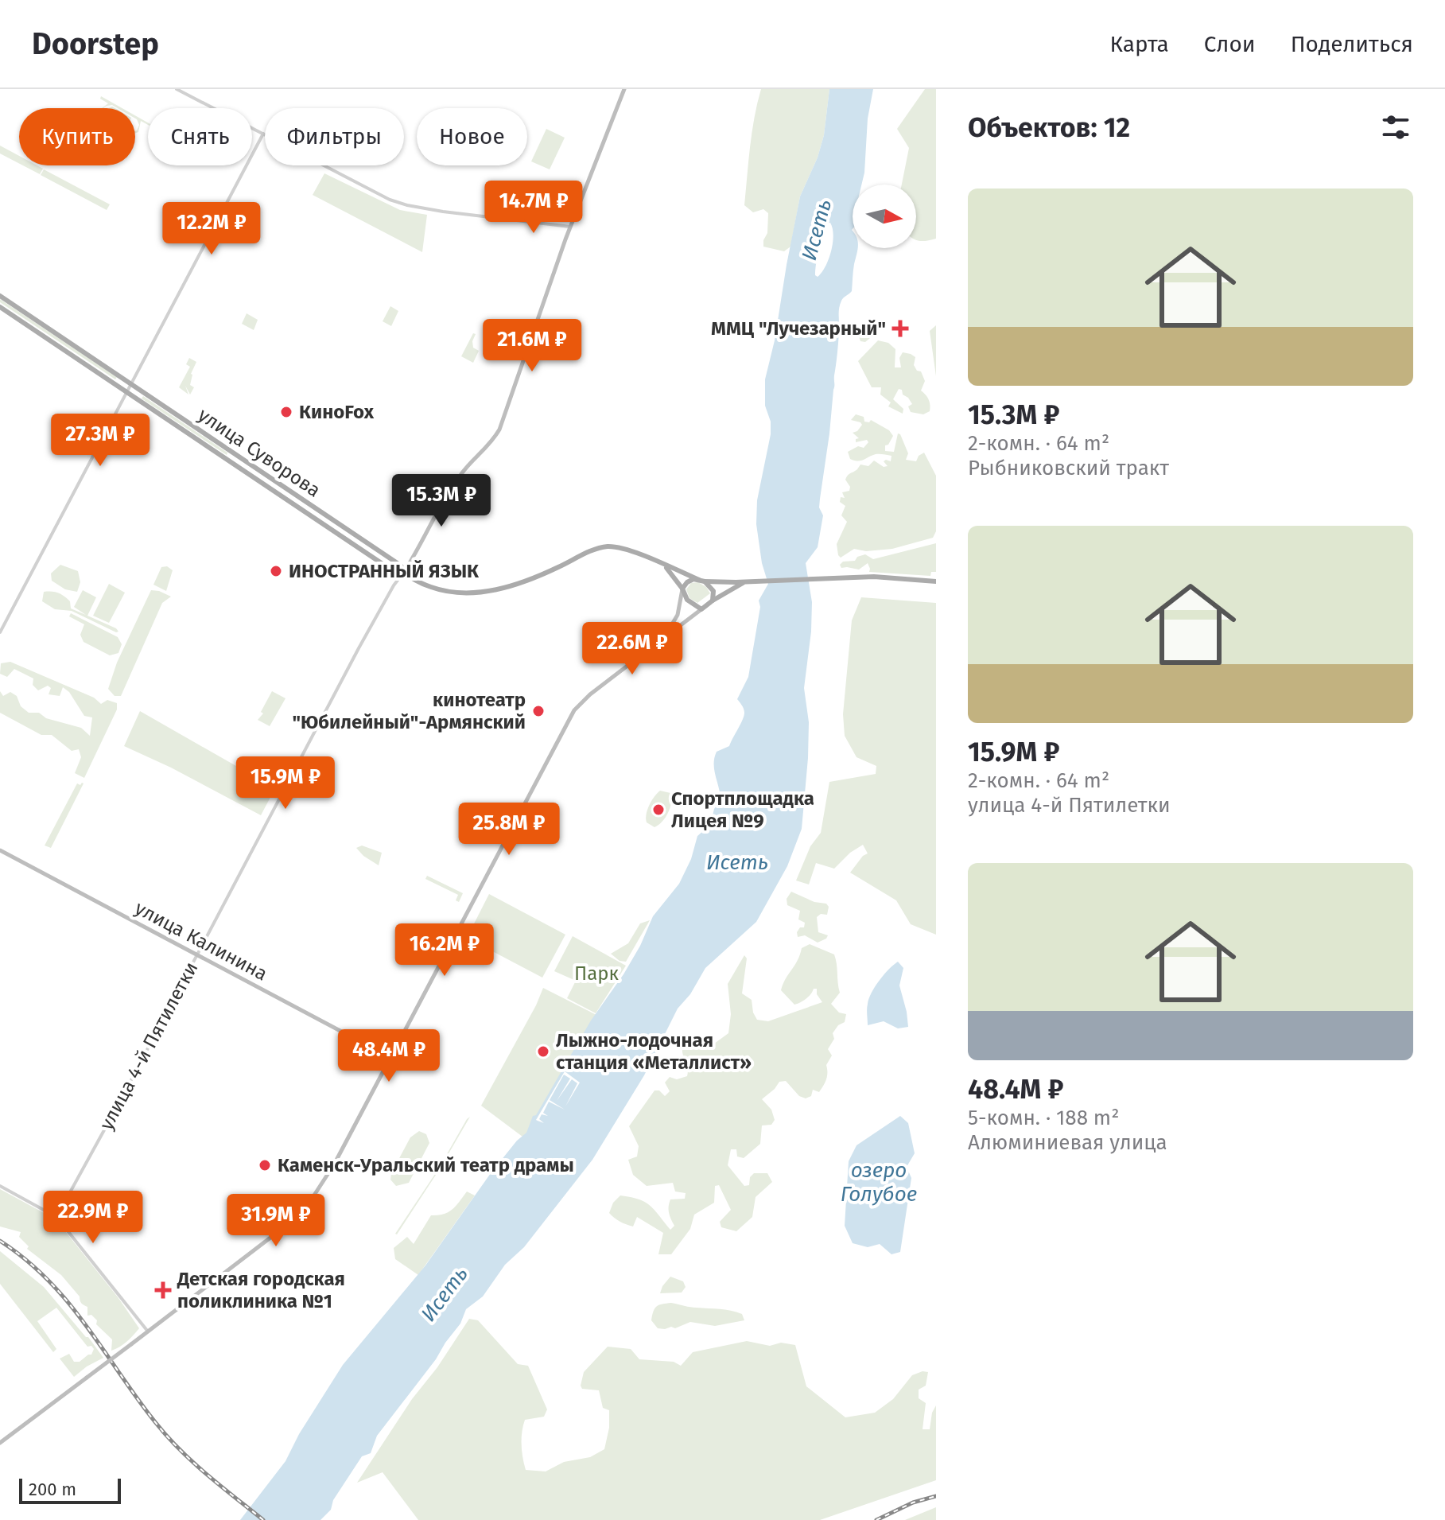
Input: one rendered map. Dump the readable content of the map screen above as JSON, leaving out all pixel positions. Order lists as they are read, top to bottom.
{
  "streets": {
    "main road": ["улица Суворова", "улица Калинина"],
    "street": ["улица 4-й Пятилетки"]
  },
  "crossings": [
    ["улица Суворова", "улица 4-й Пятилетки"],
    ["улица Калинина", "улица 4-й Пятилетки"]
  ],
  "water": ["Исеть", "озеро Голубое"],
  "parks": ["Парк"],
  "places": {
    "health": ["ММЦ \"Лучезарный\"", "Детская городская поликлиника №1"],
    "other": [
      "КиноFox",
      "ИНОСТРАННЫЙ ЯЗЫК",
      "кинотеатр \"Юбилейный\"-Армянский",
      "Спортплощадка Лицея №9",
      "Лыжно-лодочная станция «Металлист»",
      "Каменск-Уральский театр драмы"
    ]
  },
  "scale_bar": "200 m",
  "north": "right",
  "page": {
    "header": "Doorstep",
    "nav": ["Карта", "Слои", "Поделиться"],
    "heading": "Объектов: 12",
    "chip": [
      "Купить",
      "Снять",
      "Фильтры",
      "Новое"
    ],
    "list": [
      {
        "name": "15.3M ₽",
        "note": "2-комн. · 64 m² · Рыбниковский тракт"
      },
      {
        "name": "15.9M ₽",
        "note": "2-комн. · 64 m² · улица 4-й Пятилетки"
      },
      {
        "name": "48.4M ₽",
        "note": "5-комн. · 188 m² · Алюминиевая улица"
      }
    ],
    "price": [
      "14.7M ₽",
      "12.2M ₽",
      "21.6M ₽",
      "27.3M ₽",
      "15.3M ₽",
      "22.6M ₽",
      "15.9M ₽",
      "25.8M ₽",
      "16.2M ₽",
      "48.4M ₽",
      "22.9M ₽",
      "31.9M ₽"
    ],
    "scale": "200 m"
  }
}
